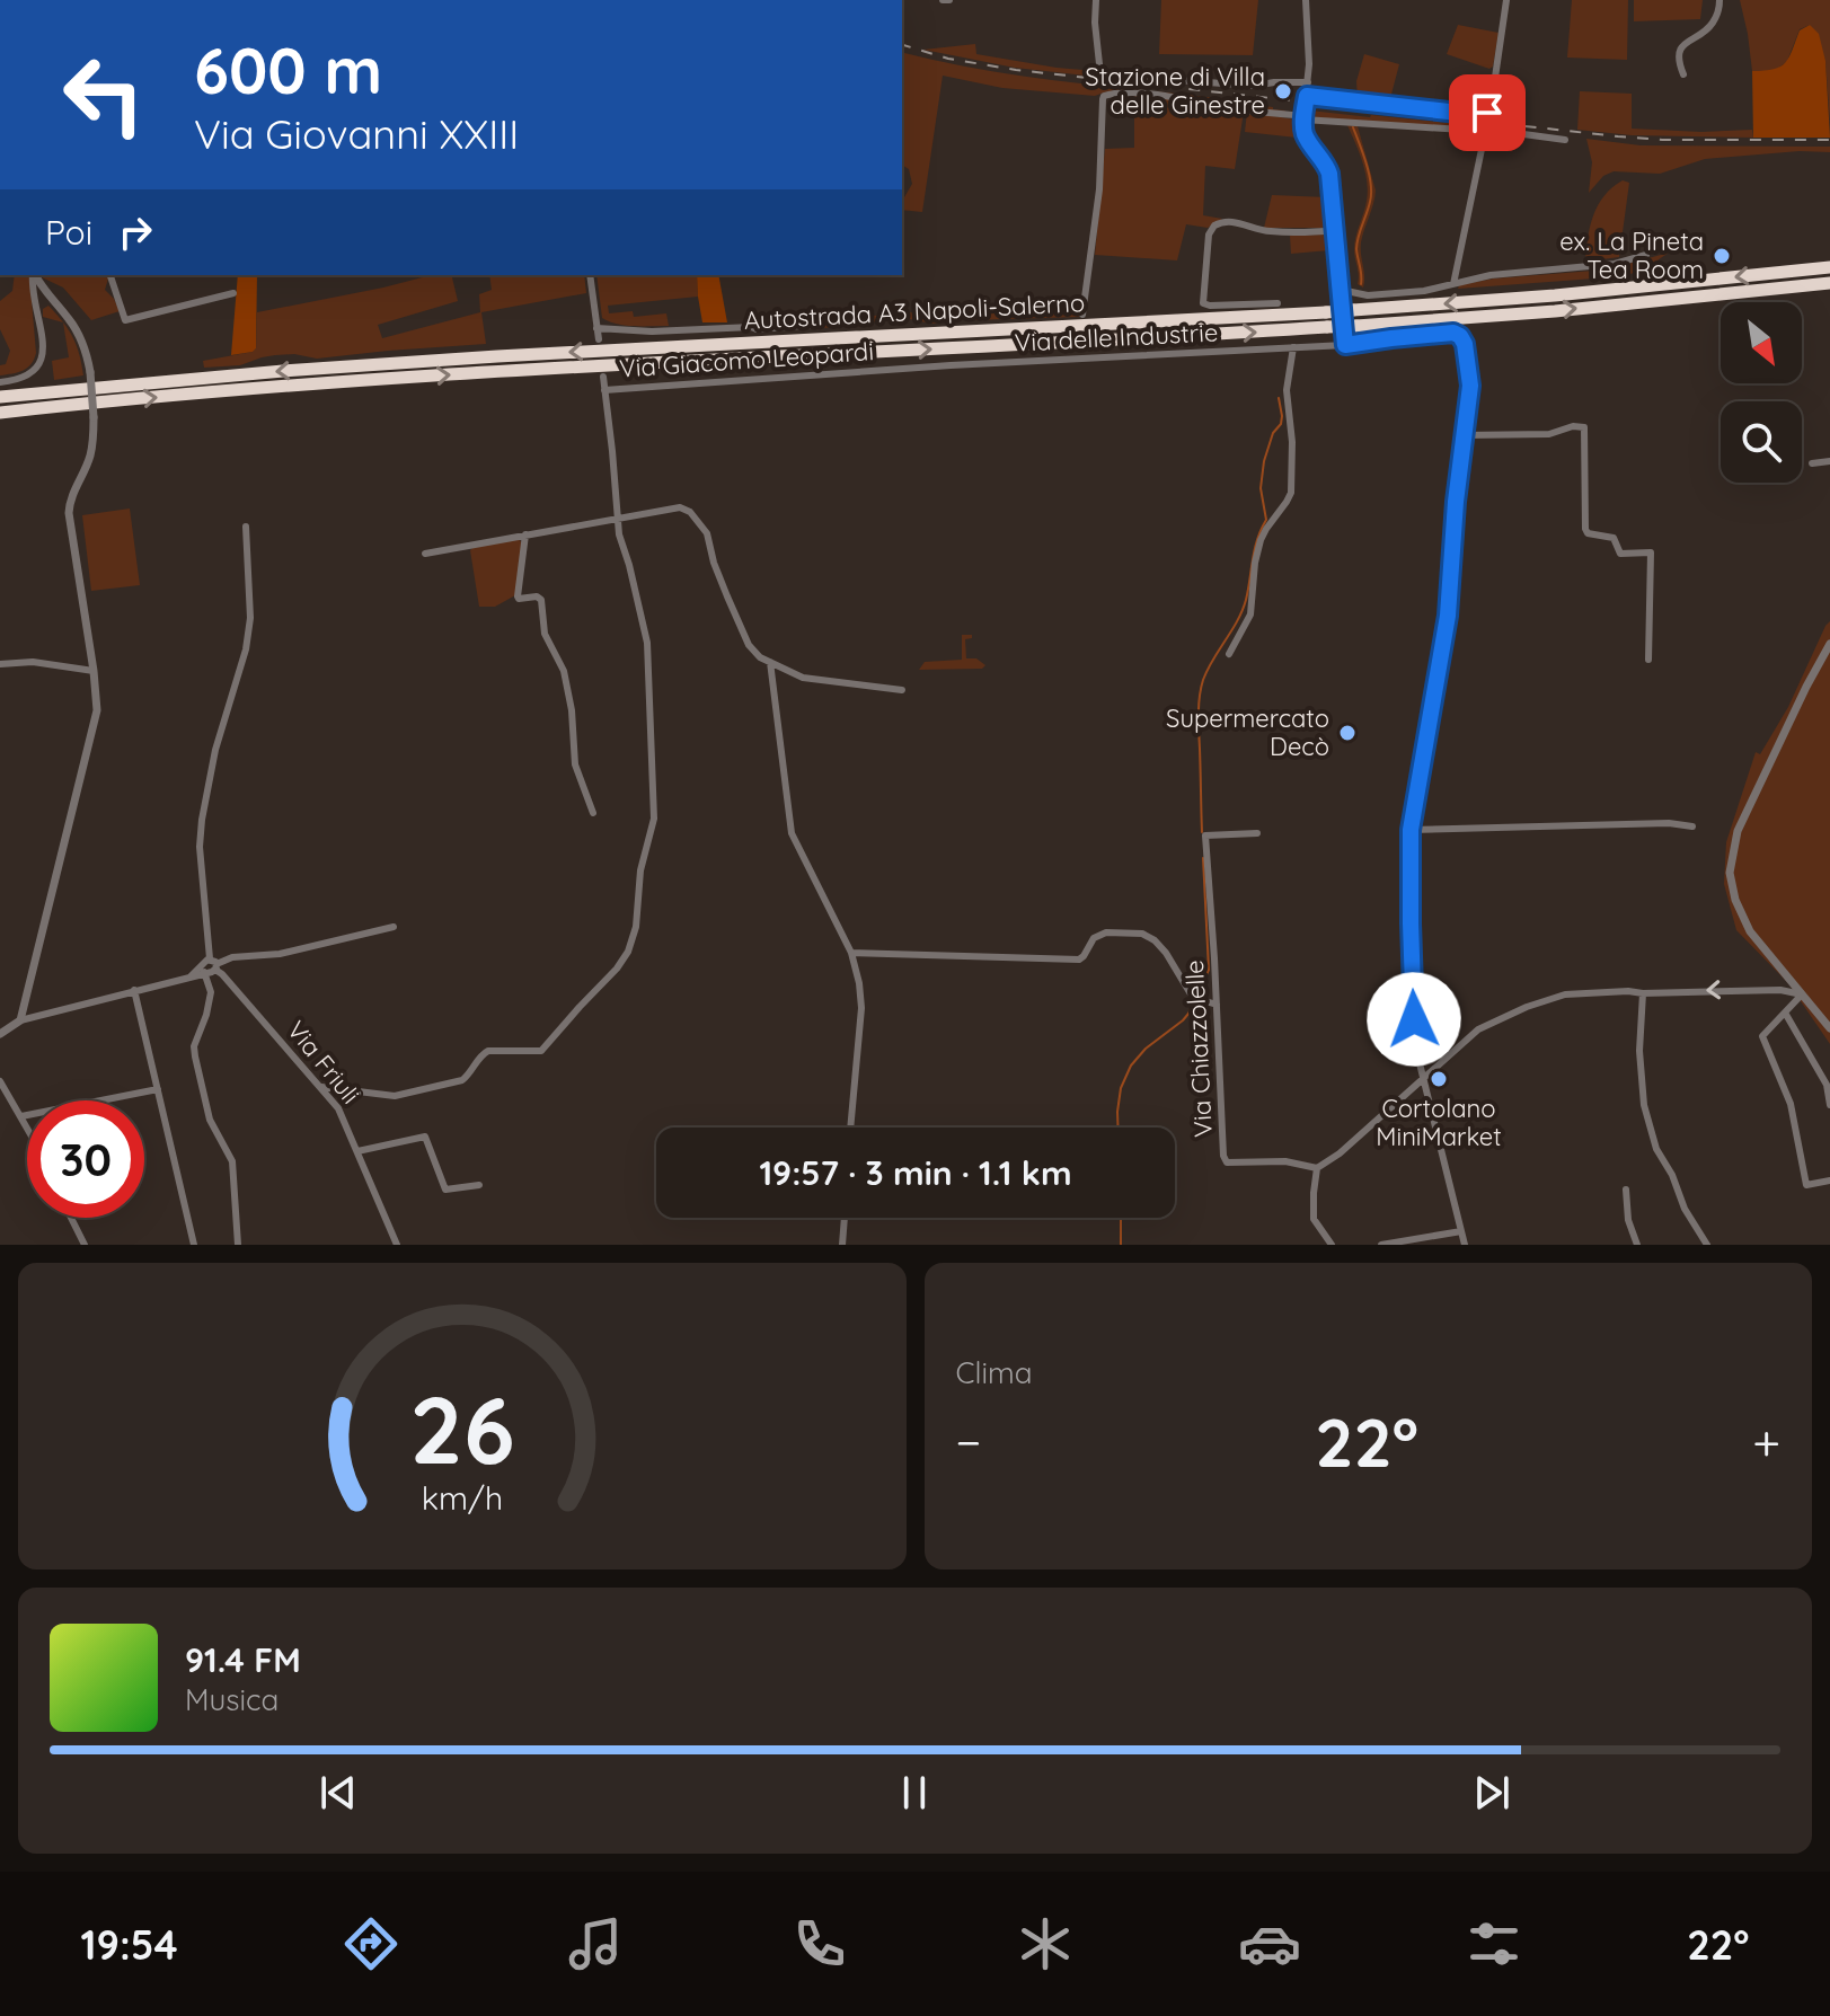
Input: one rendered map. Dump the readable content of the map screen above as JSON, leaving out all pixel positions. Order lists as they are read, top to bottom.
{
  "streets": {
    "highway": ["Autostrada A3 Napoli-Salerno"],
    "street": [
      "Via delle Industrie",
      "Via Giacomo Leopardi",
      "Via Chiazzolelle",
      "Via Friuli"
    ]
  },
  "crossings": [
    ["Via delle Industrie", "Via Giacomo Leopardi"],
    ["Via Giacomo Leopardi", "Via Friuli"]
  ],
  "places": [
    "Stazione di Villa delle Ginestre",
    "ex. La Pineta Tea Room",
    "Supermercato Decò",
    "Cortolano MiniMarket"
  ],
  "north": "bottom right",
  "page": {
    "turn": ["600 m", "Via Giovanni XXIII"],
    "then": "Poi",
    "limit": "30",
    "trip": "19:57 · 3 min · 1.1 km",
    "tile": "Clima",
    "heat": ["−", "22°", "+"],
    "song": ["91.4 FM", "Musica"],
    "tabs": ["19:54", "22°"],
    "gauge": ["26", "km/h"]
  }
}
